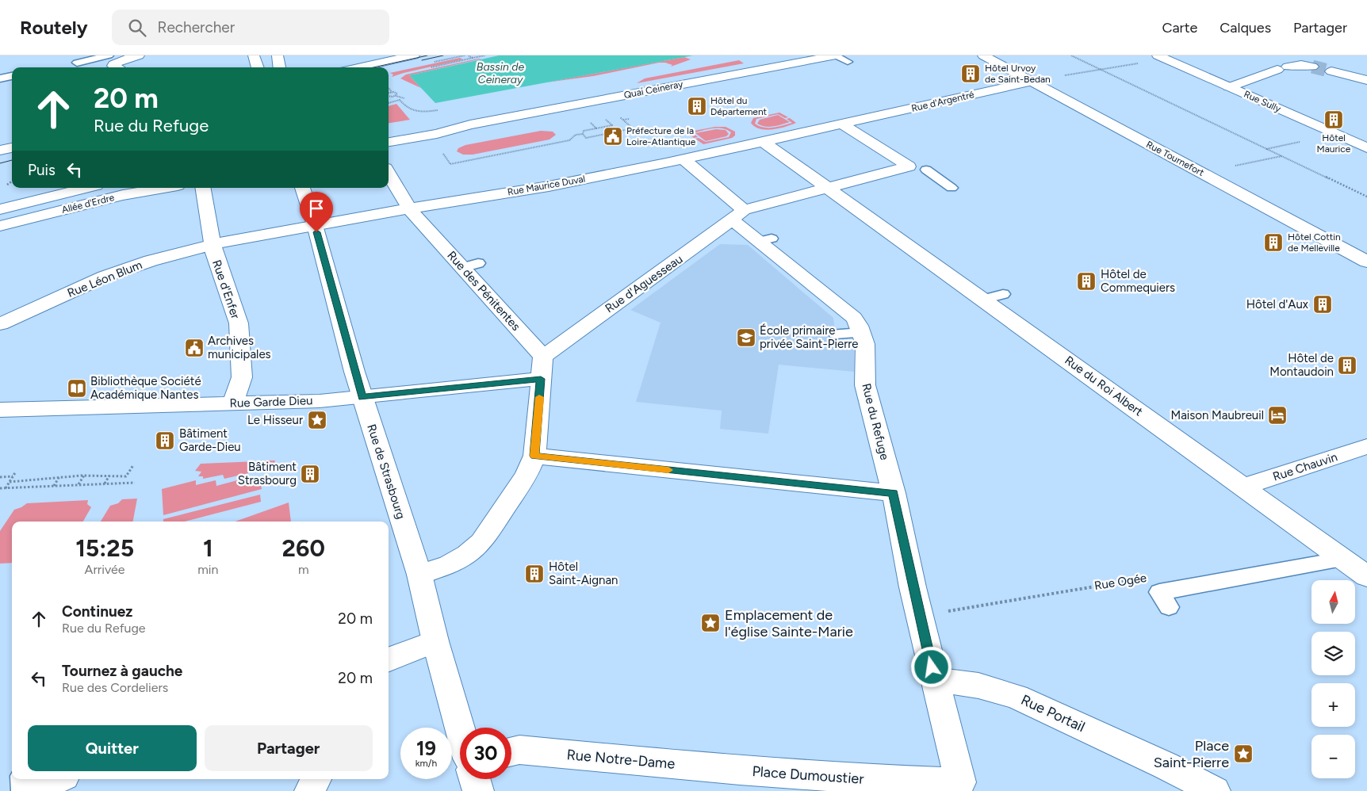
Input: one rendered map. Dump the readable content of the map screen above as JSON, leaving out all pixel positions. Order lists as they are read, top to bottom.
{
  "streets": {
    "street": [
      "Quai Ceineray",
      "Rue d'Argentré",
      "Rue Sully",
      "Rue Tournefort",
      "Rue Maurice Duval",
      "Allée d'Erdre",
      "Rue Léon Blum",
      "Rue d'Aguesseau",
      "Rue d'Enfer",
      "Rue des Pénitentes",
      "Rue du Roi Albert",
      "Rue Garde Dieu",
      "Rue du Refuge",
      "Rue Chauvin",
      "Rue de Strasbourg",
      "Rue Portail",
      "Rue Notre-Dame",
      "Place Dumoustier"
    ],
    "lane": ["Rue Ogée"]
  },
  "crossings": [
    ["Rue d'Argentré", "Rue Tournefort"],
    ["Rue d'Argentré", "Rue Maurice Duval"],
    ["Rue d'Argentré", "Rue du Roi Albert"],
    ["Rue Maurice Duval", "Rue Léon Blum"],
    ["Rue Maurice Duval", "Rue des Pénitentes"],
    ["Rue Maurice Duval", "Rue du Roi Albert"],
    ["Rue Maurice Duval", "Rue du Refuge"],
    ["Rue Maurice Duval", "Rue de Strasbourg"],
    ["Rue Léon Blum", "Rue d'Enfer"],
    ["Rue Léon Blum", "Rue de Strasbourg"],
    ["Rue d'Aguesseau", "Rue des Pénitentes"],
    ["Rue d'Aguesseau", "Rue du Refuge"],
    ["Rue d'Enfer", "Rue Garde Dieu"],
    ["Rue du Roi Albert", "Rue Chauvin"],
    ["Rue du Roi Albert", "Rue Ogée"],
    ["Rue Garde Dieu", "Rue de Strasbourg"],
    ["Rue du Refuge", "Place Dumoustier"],
    ["Rue Ogée", "Place Dumoustier"],
    ["Rue Portail", "Place Dumoustier"],
    ["Rue Notre-Dame", "Place Dumoustier"]
  ],
  "water": ["Bassin de Ceineray"],
  "places": {
    "building": [
      "Hôtel Urvoy de Saint-Bedan",
      "Hôtel du Département",
      "Hôtel Maurice",
      "Hôtel Cottin de Melleville",
      "Hôtel de Commequiers",
      "Hôtel d'Aux",
      "Hôtel de Montaudoin",
      "Bâtiment Garde-Dieu",
      "Bâtiment Strasbourg",
      "Hôtel Saint-Aignan"
    ],
    "public building": ["Préfecture de la Loire-Atlantique", "Archives municipales"],
    "school or university": ["École primaire privée Saint-Pierre"],
    "library": ["Bibliothèque Société Académique Nantes"],
    "hotel": ["Maison Maubreuil"],
    "place": ["Le Hisseur", "Emplacement de l'église Sainte-Marie", "Place Saint-Pierre"]
  },
  "north": "top",
  "page": {
    "header": "Routely",
    "search": "Rechercher",
    "nav": ["Carte", "Calques", "Partager"],
    "turn": ["20 m", "Rue du Refuge"],
    "then": "Puis",
    "eta": [
      "15:25",
      "Arrivée",
      "1",
      "min",
      "260",
      "m"
    ],
    "map_buttons": ["+", "−"],
    "list": [
      {
        "name": "Continuez",
        "note": "Rue du Refuge",
        "value": "20 m"
      },
      {
        "name": "Tournez à gauche",
        "note": "Rue des Cordeliers",
        "value": "20 m"
      }
    ],
    "buttons": ["Quitter", "Partager"],
    "speed": "19 km/h",
    "limit": "30"
  }
}
